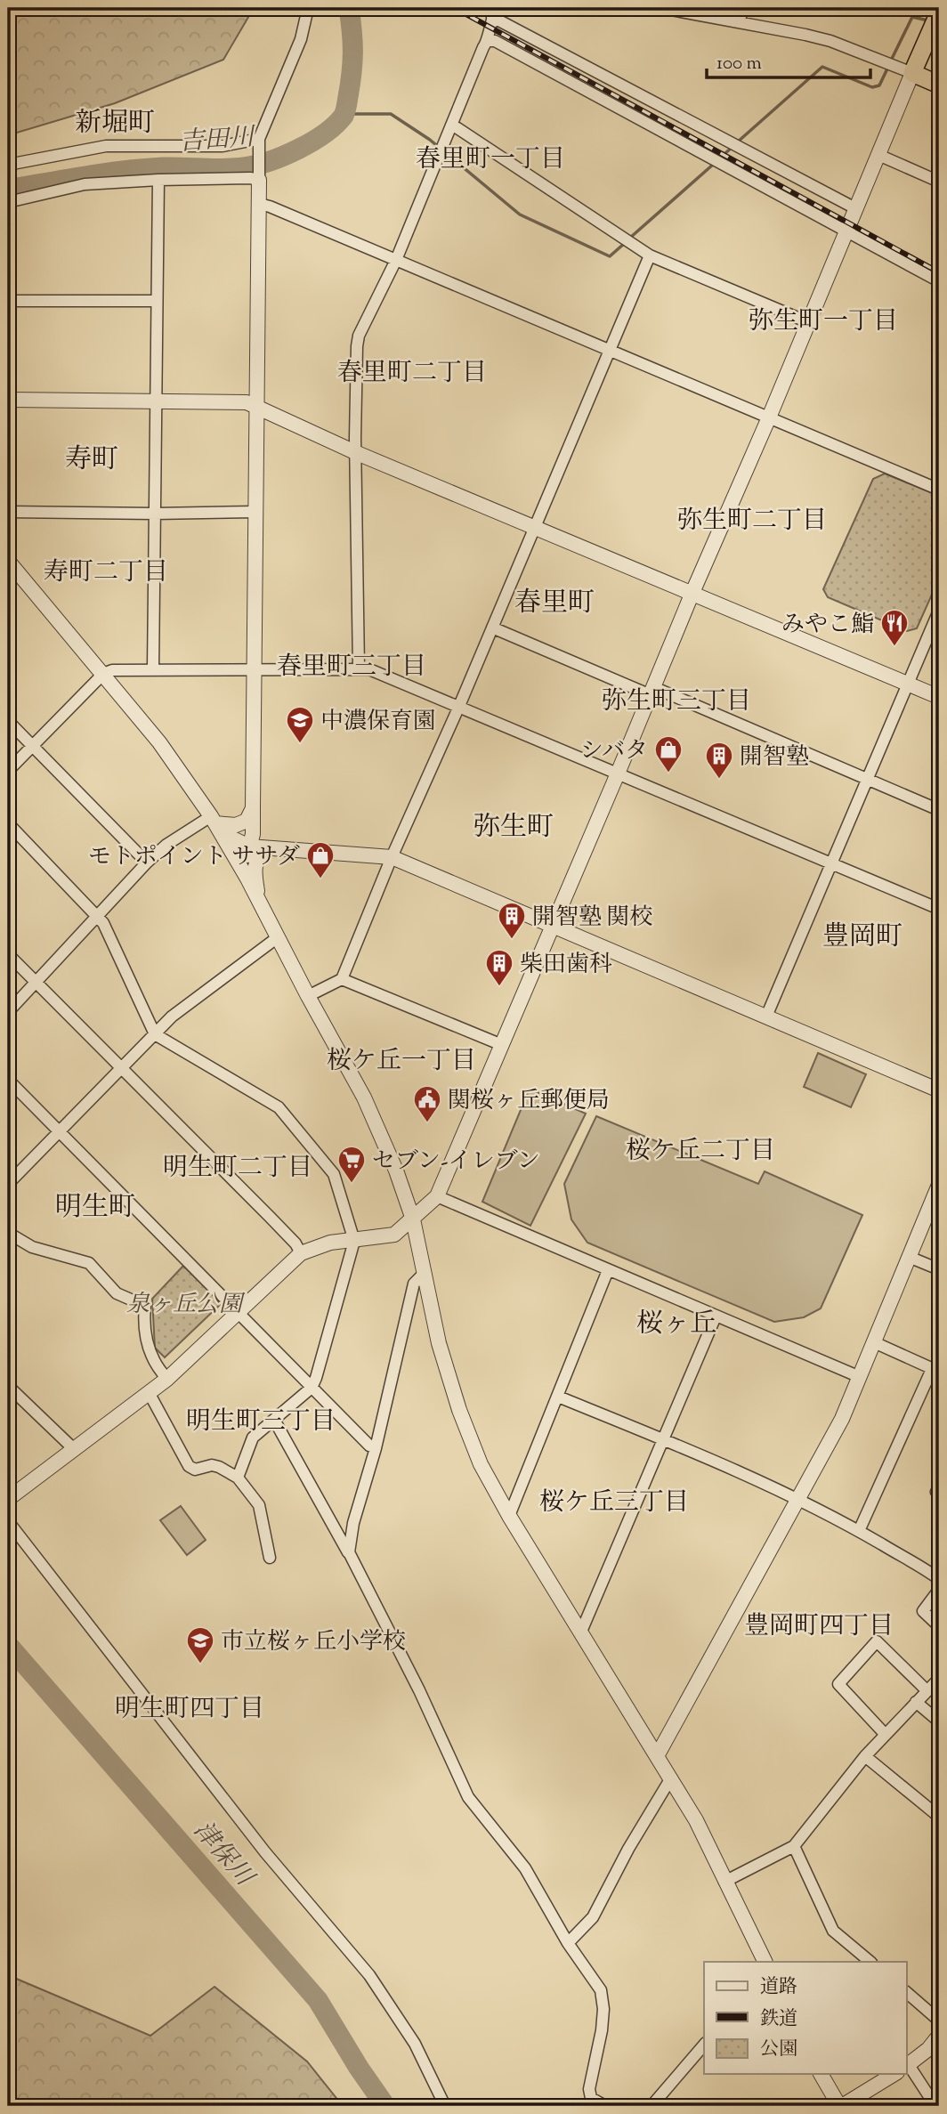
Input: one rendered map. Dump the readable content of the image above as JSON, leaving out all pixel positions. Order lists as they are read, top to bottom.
{
  "districts": [
    "新堀町",
    "春里町一丁目",
    "弥生町一丁目",
    "春里町二丁目",
    "寿町",
    "弥生町二丁目",
    "寿町二丁目",
    "春里町",
    "春里町三丁目",
    "弥生町三丁目",
    "弥生町",
    "豊岡町",
    "桜ケ丘一丁目",
    "桜ケ丘二丁目",
    "明生町二丁目",
    "明生町",
    "桜ヶ丘",
    "明生町三丁目",
    "桜ケ丘三丁目",
    "豊岡町四丁目",
    "明生町四丁目"
  ],
  "water": ["吉田川", "津保川"],
  "parks": ["泉ヶ丘公園"],
  "places": {
    "restaurant": ["みやこ鮨"],
    "school or university": ["中濃保育園", "市立桜ヶ丘小学校"],
    "shop": ["シバタ", "モトポイント ササダ"],
    "building": ["開智塾", "開智塾 関校", "柴田歯科"],
    "public building": ["関桜ヶ丘郵便局"],
    "supermarket": ["セブン-イレブン"]
  },
  "legend": ["道路", "鉄道", "公園"],
  "scale_bar": "100 m"
}
